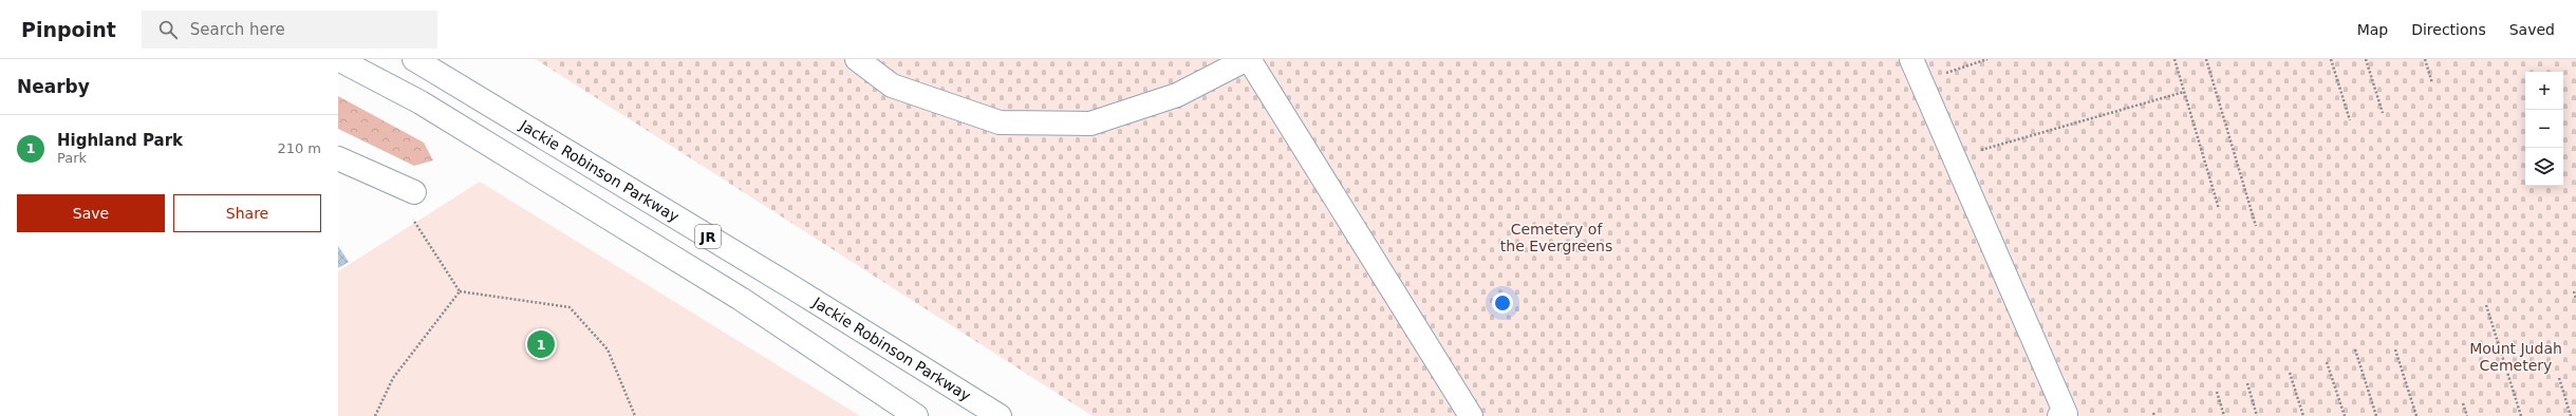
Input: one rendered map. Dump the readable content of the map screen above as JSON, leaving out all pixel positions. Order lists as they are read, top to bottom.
{
  "streets": {
    "main road": ["Jackie Robinson Parkway", "JR"]
  },
  "parks": ["Cemetery of the Evergreens", "Mount Judah Cemetery"],
  "page": {
    "header": "Pinpoint",
    "search": "Search here",
    "nav": ["Map", "Directions", "Saved"],
    "heading": "Nearby",
    "map_buttons": ["+", "−"],
    "list": [
      {
        "mark": "1",
        "name": "Highland Park",
        "note": "Park",
        "value": "210 m"
      }
    ],
    "buttons": ["Save", "Share"],
    "pins": "1"
  }
}
